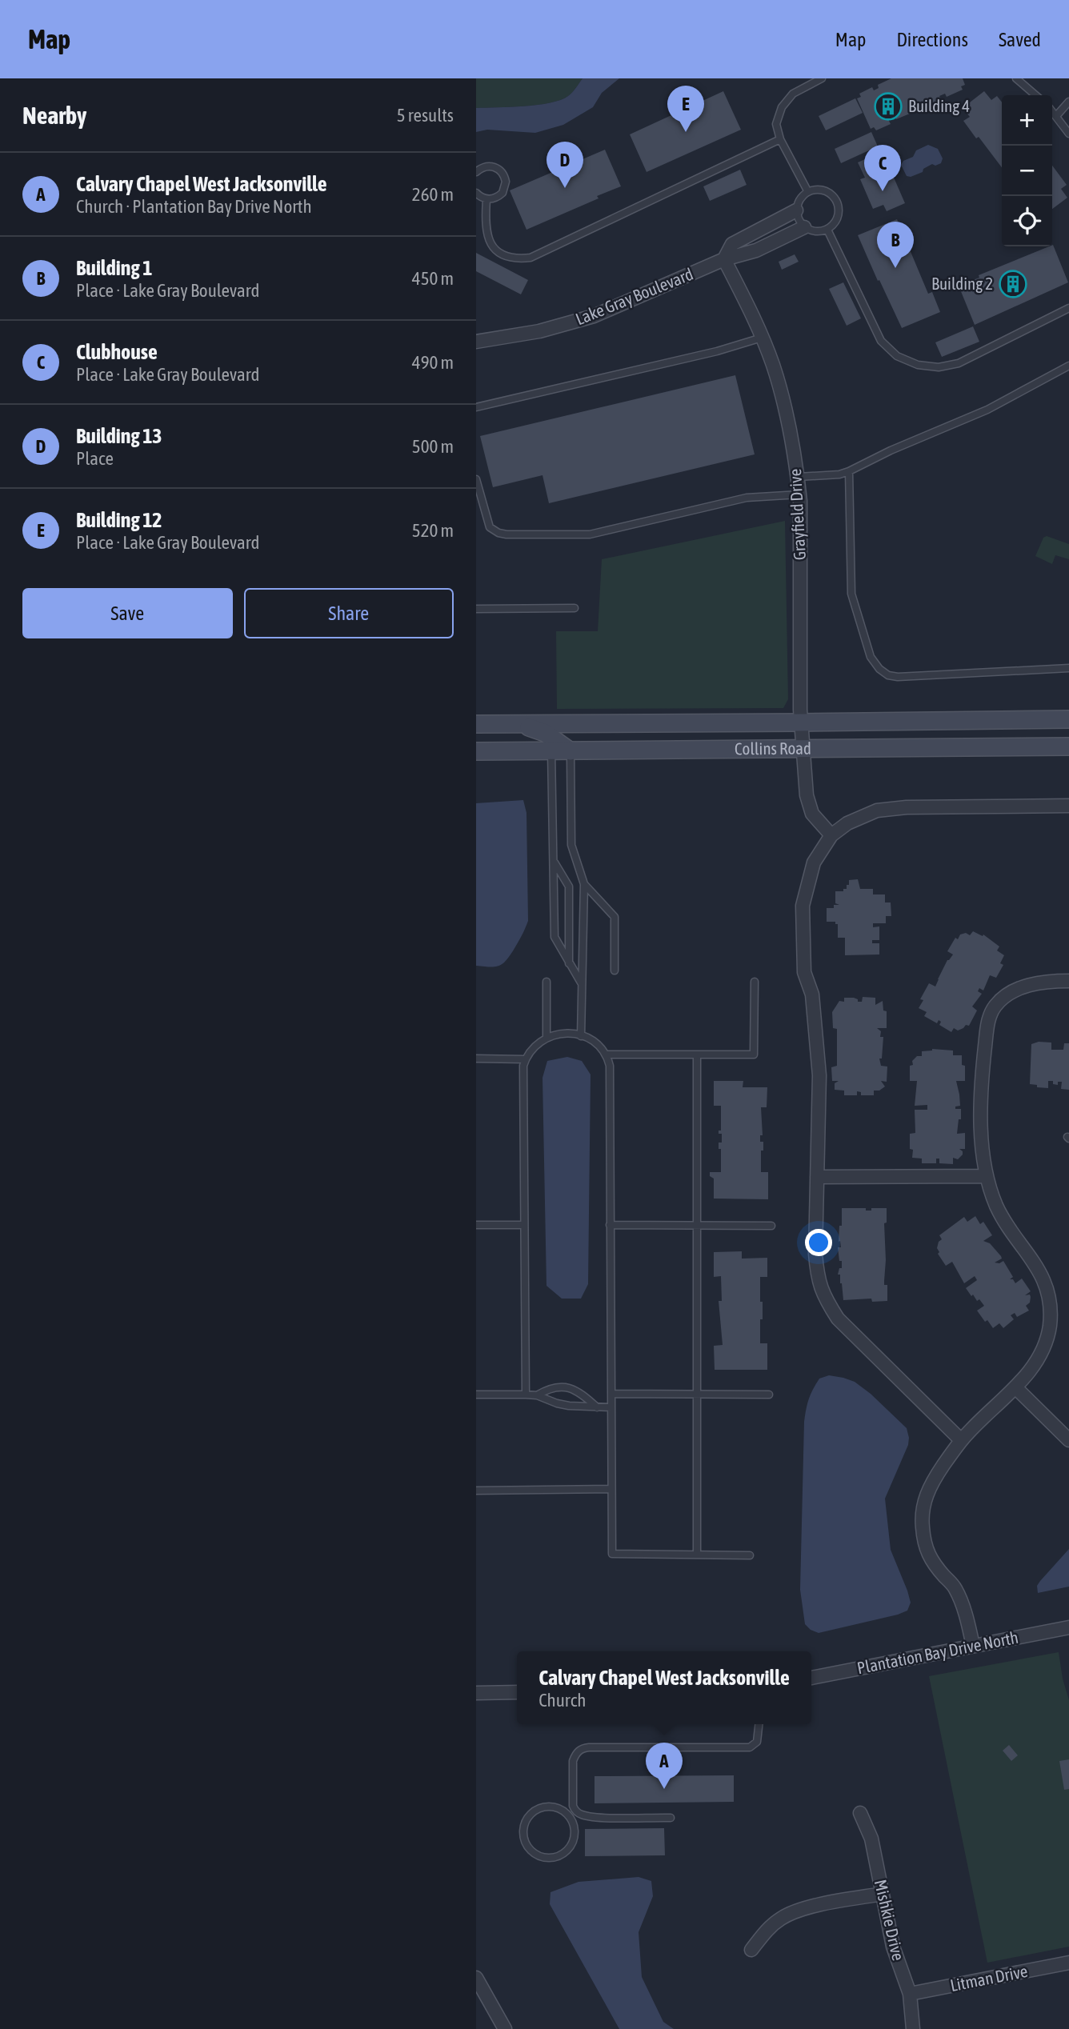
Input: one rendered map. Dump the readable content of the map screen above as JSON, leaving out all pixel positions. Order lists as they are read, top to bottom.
{
  "streets": {
    "main road": ["Collins Road"],
    "street": [
      "Lake Gray Boulevard",
      "Grayfield Drive",
      "Plantation Bay Drive North",
      "Mishkie Drive",
      "Litman Drive"
    ]
  },
  "crossings": [
    ["Lake Gray Boulevard", "Grayfield Drive"],
    ["Grayfield Drive", "Collins Road"],
    ["Mishkie Drive", "Litman Drive"]
  ],
  "places": {
    "building": ["Building 4", "Building 2"]
  },
  "page": {
    "header": "Map",
    "nav": ["Map", "Directions", "Saved"],
    "heading": ["Nearby", "5 results"],
    "pins": [
      "E",
      "D",
      "C",
      "B",
      "A"
    ],
    "map_buttons": ["+", "−"],
    "list": [
      {
        "mark": "A",
        "name": "Calvary Chapel West Jacksonville",
        "note": "Church · Plantation Bay Drive North",
        "value": "260 m"
      },
      {
        "mark": "B",
        "name": "Building 1",
        "note": "Place · Lake Gray Boulevard",
        "value": "450 m"
      },
      {
        "mark": "C",
        "name": "Clubhouse",
        "note": "Place · Lake Gray Boulevard",
        "value": "490 m"
      },
      {
        "mark": "D",
        "name": "Building 13",
        "note": "Place",
        "value": "500 m"
      },
      {
        "mark": "E",
        "name": "Building 12",
        "note": "Place · Lake Gray Boulevard",
        "value": "520 m"
      }
    ],
    "buttons": ["Save", "Share"],
    "popup": ["Calvary Chapel West Jacksonville", "Church"]
  }
}
